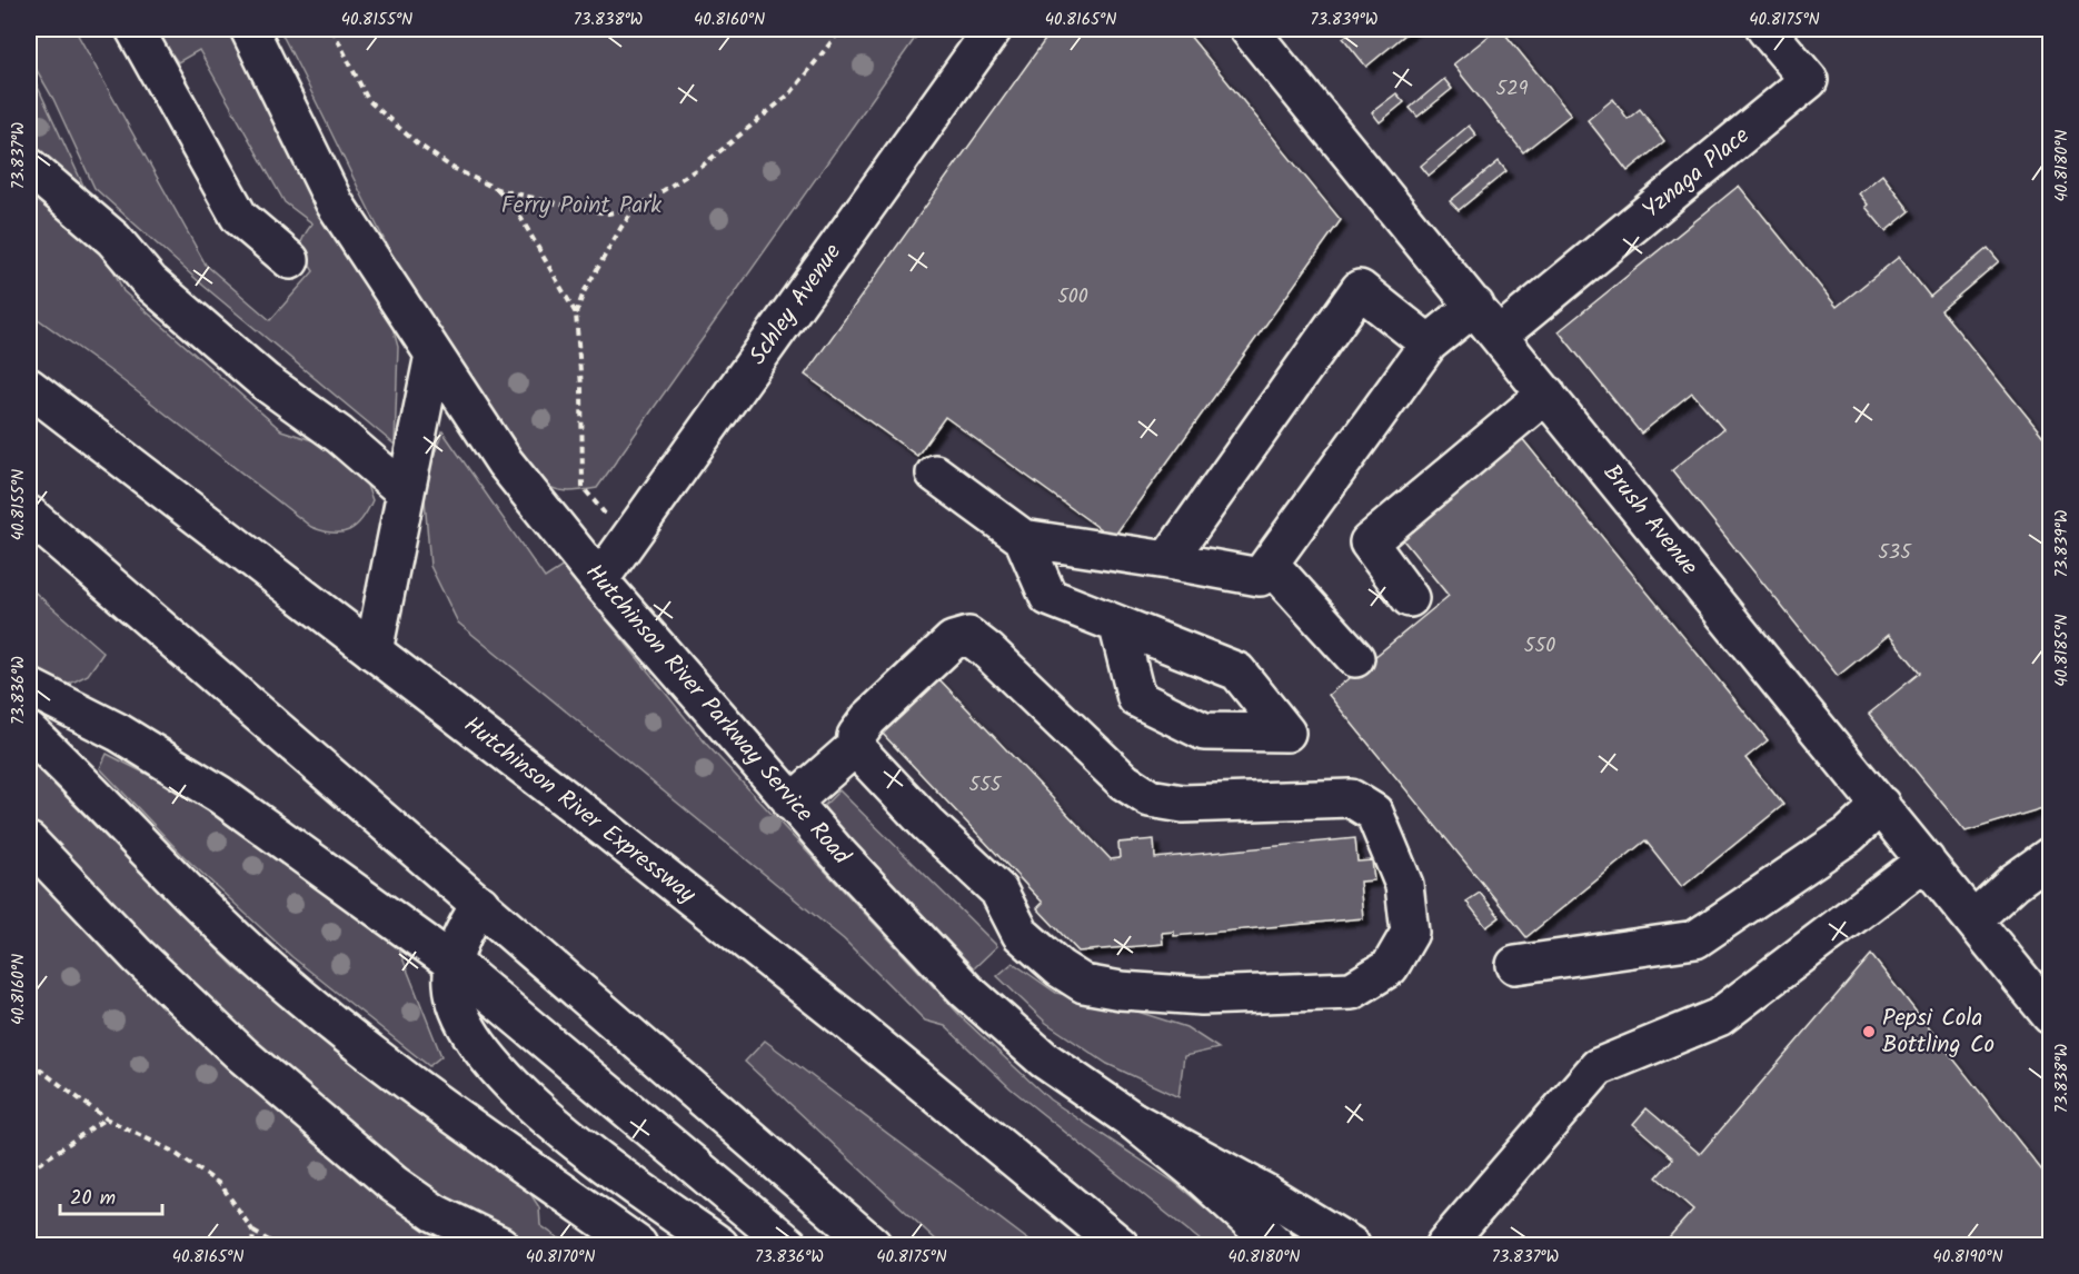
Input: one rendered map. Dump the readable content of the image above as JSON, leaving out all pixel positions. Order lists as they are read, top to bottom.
{
  "streets": {
    "main road": [
      "Yznaga Place",
      "Schley Avenue",
      "Brush Avenue",
      "Hutchinson River Parkway Service Road",
      "Hutchinson River Expressway"
    ]
  },
  "crossings": [
    ["Yznaga Place", "Brush Avenue"],
    ["Schley Avenue", "Hutchinson River Parkway Service Road"]
  ],
  "parks": ["Ferry Point Park"],
  "places": ["Pepsi Cola Bottling Co"],
  "house_numbers": [
    "529",
    "500",
    "535",
    "550",
    "555"
  ],
  "scale_bar": "20 m",
  "coordinates": [
    "40.8155°N",
    "73.838°W",
    "40.8160°N",
    "40.8165°N",
    "73.839°W",
    "40.8175°N",
    "73.837°W",
    "40.8180°N",
    "40.8185°N",
    "73.836°W",
    "40.8170°N",
    "40.8190°N"
  ]
}
